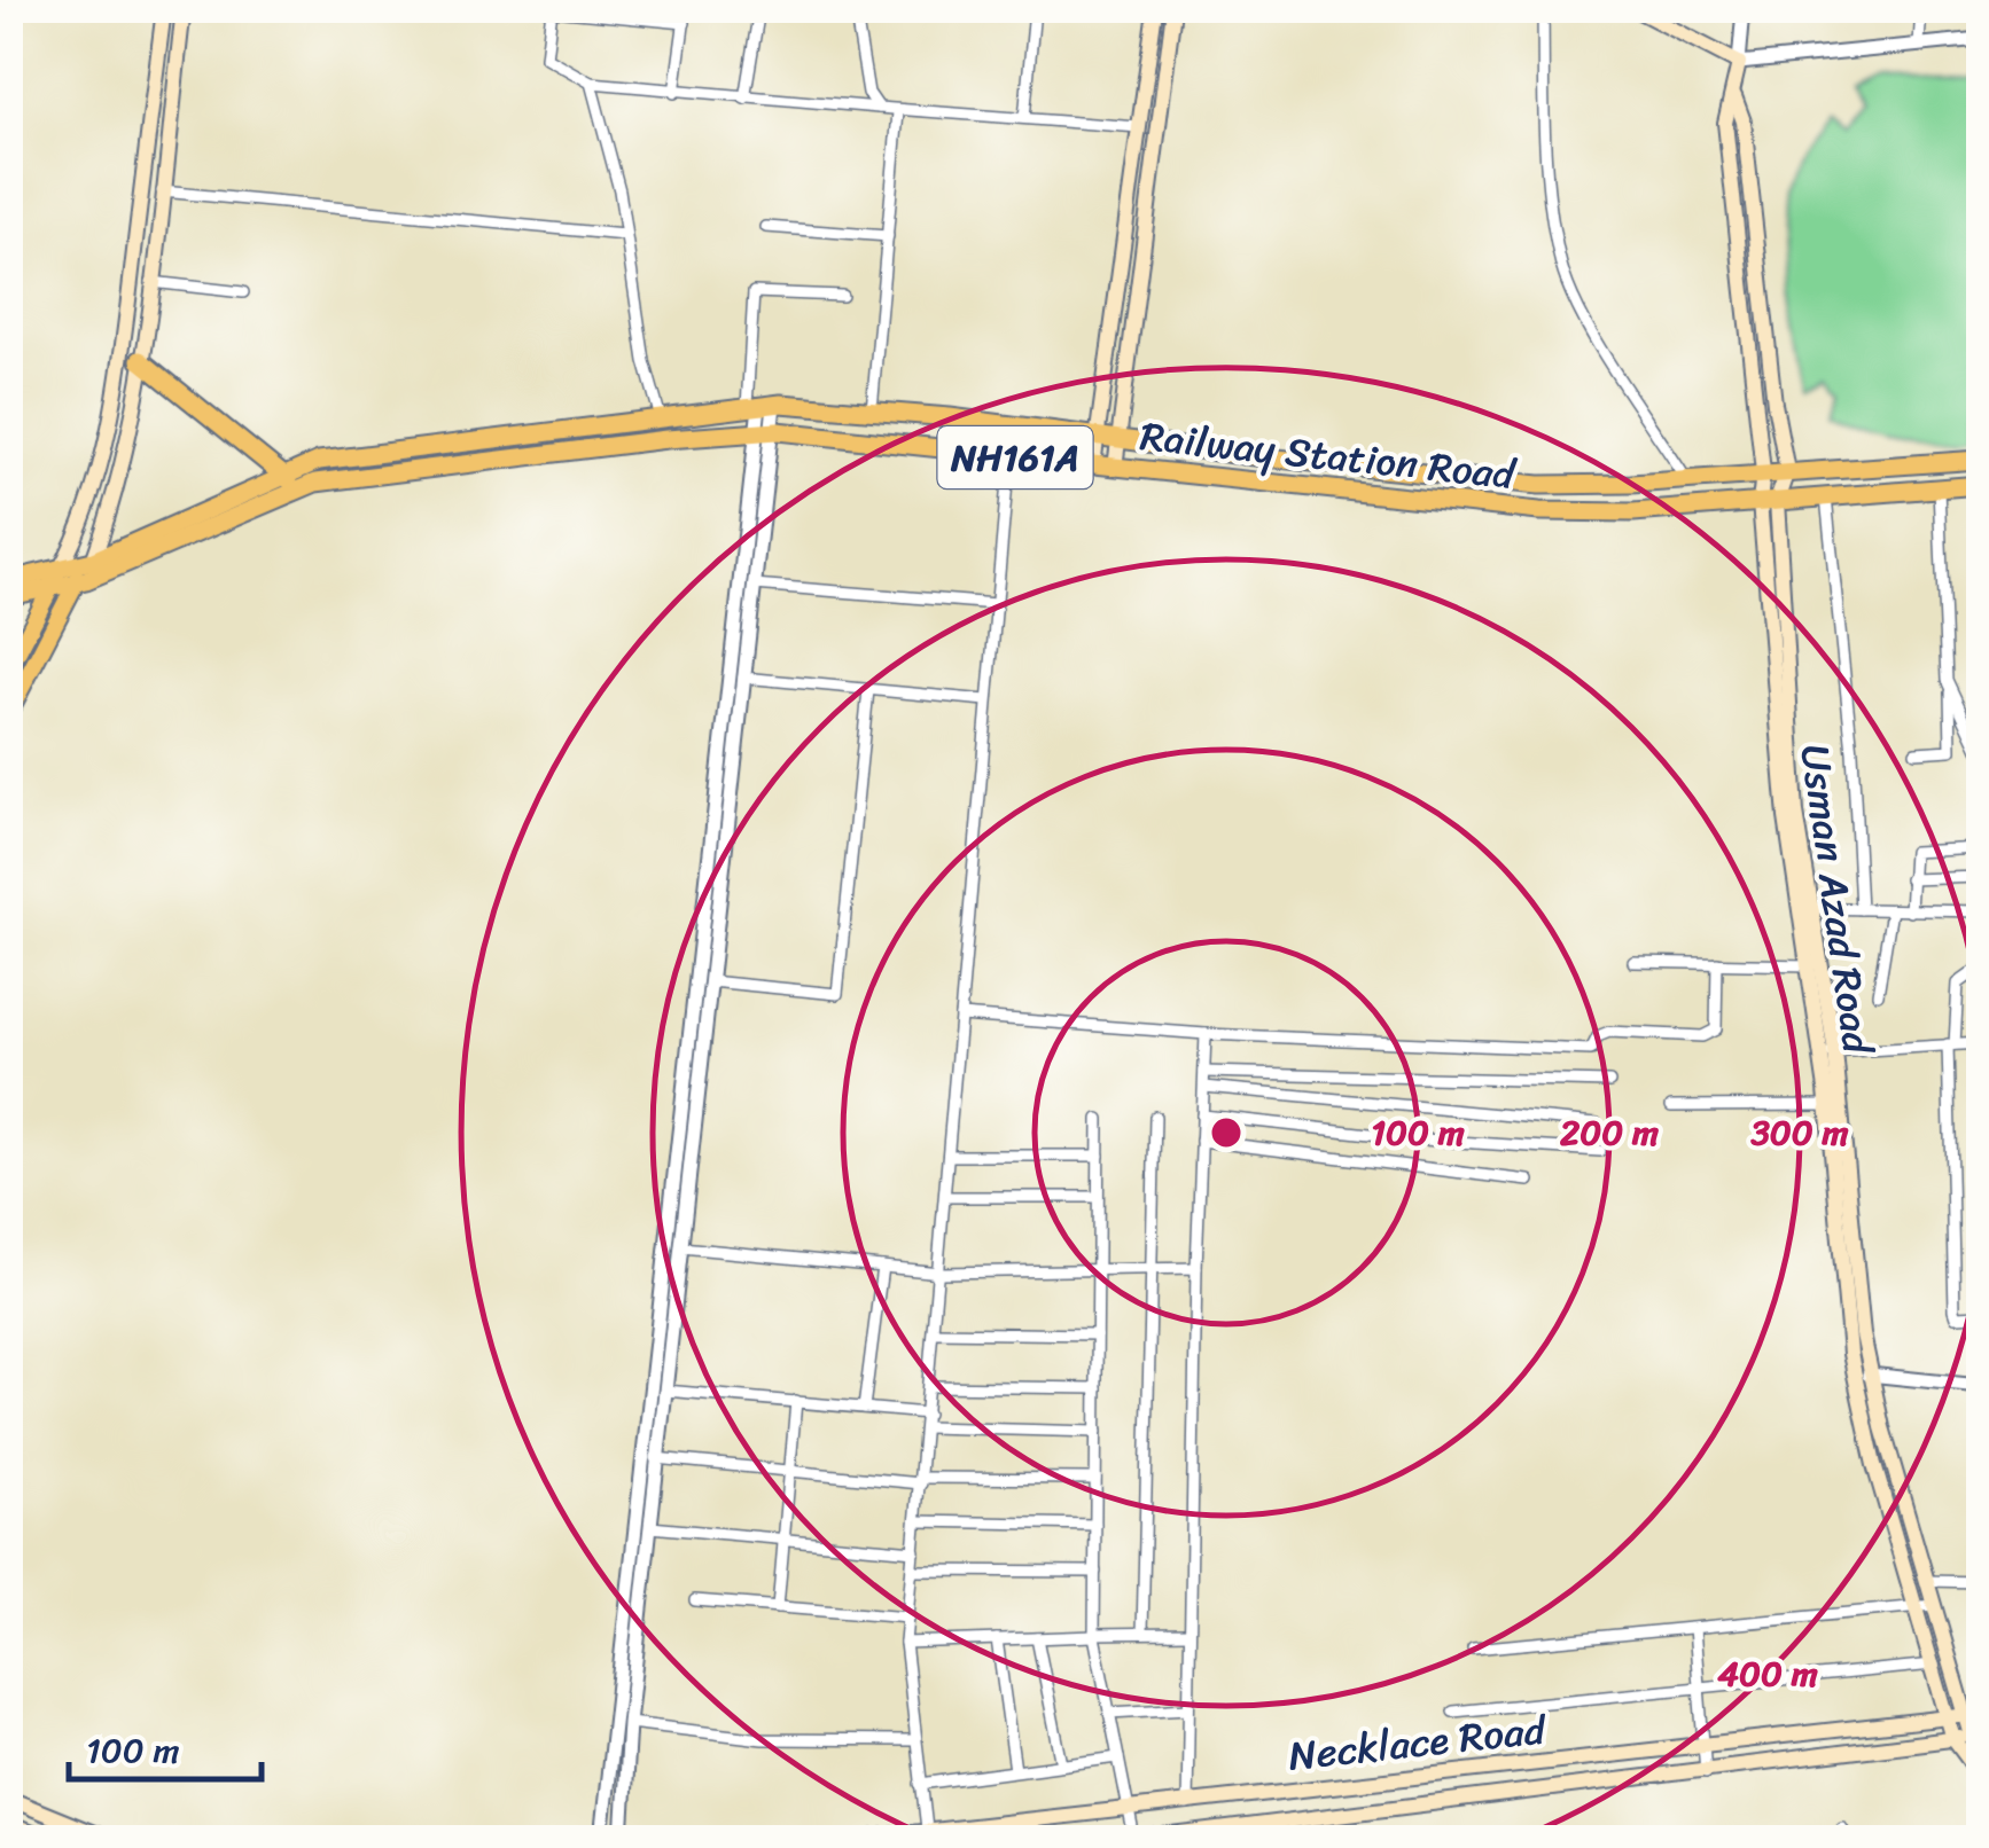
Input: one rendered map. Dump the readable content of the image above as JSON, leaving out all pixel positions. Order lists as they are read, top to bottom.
{
  "streets": {
    "highway": ["Railway Station Road", "NH161A"],
    "main road": ["Usman Azad Road", "Necklace Road"]
  },
  "crossings": [
    ["Railway Station Road", "NH161A"],
    ["Railway Station Road", "Usman Azad Road"],
    ["Usman Azad Road", "Necklace Road"]
  ],
  "scale_bar": "100 m",
  "rings": [
    "100 m",
    "200 m",
    "300 m",
    "400 m"
  ]
}
